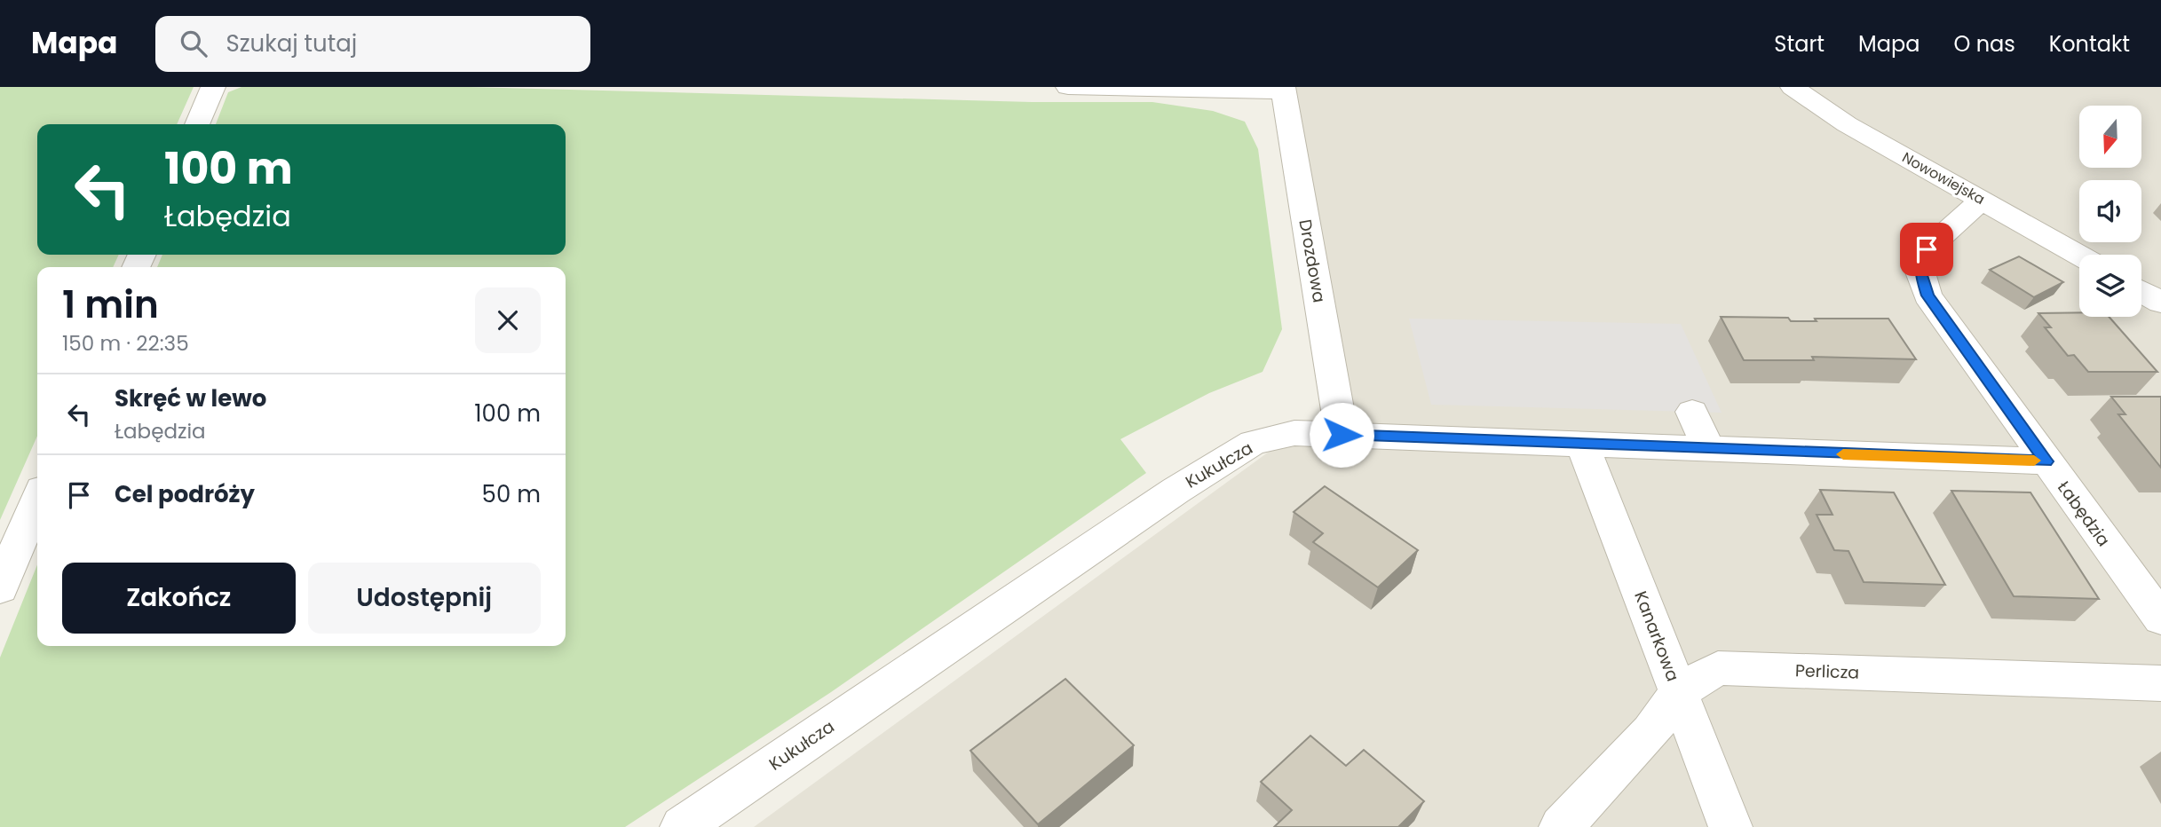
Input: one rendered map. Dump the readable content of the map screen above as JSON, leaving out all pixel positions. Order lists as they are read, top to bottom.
{
  "streets": {
    "street": [
      "Nowowiejska",
      "Drozdowa",
      "Kukułcza",
      "Łabędzia",
      "Kanarkowa",
      "Perlicza"
    ]
  },
  "crossings": [
    ["Nowowiejska", "Łabędzia"],
    ["Drozdowa", "Kukułcza"],
    ["Kukułcza", "Łabędzia"],
    ["Kukułcza", "Kanarkowa"],
    ["Kanarkowa", "Perlicza"]
  ],
  "north": "bottom",
  "page": {
    "header": "Mapa",
    "search": "Szukaj tutaj",
    "nav": [
      "Start",
      "Mapa",
      "O nas",
      "Kontakt"
    ],
    "turn": ["100 m", "Łabędzia"],
    "heading": ["1 min", "150 m · 22:35"],
    "list": [
      {
        "name": "Skręć w lewo",
        "note": "Łabędzia",
        "value": "100 m"
      },
      {
        "name": "Cel podróży",
        "value": "50 m"
      }
    ],
    "buttons": ["Zakończ", "Udostępnij"]
  }
}
